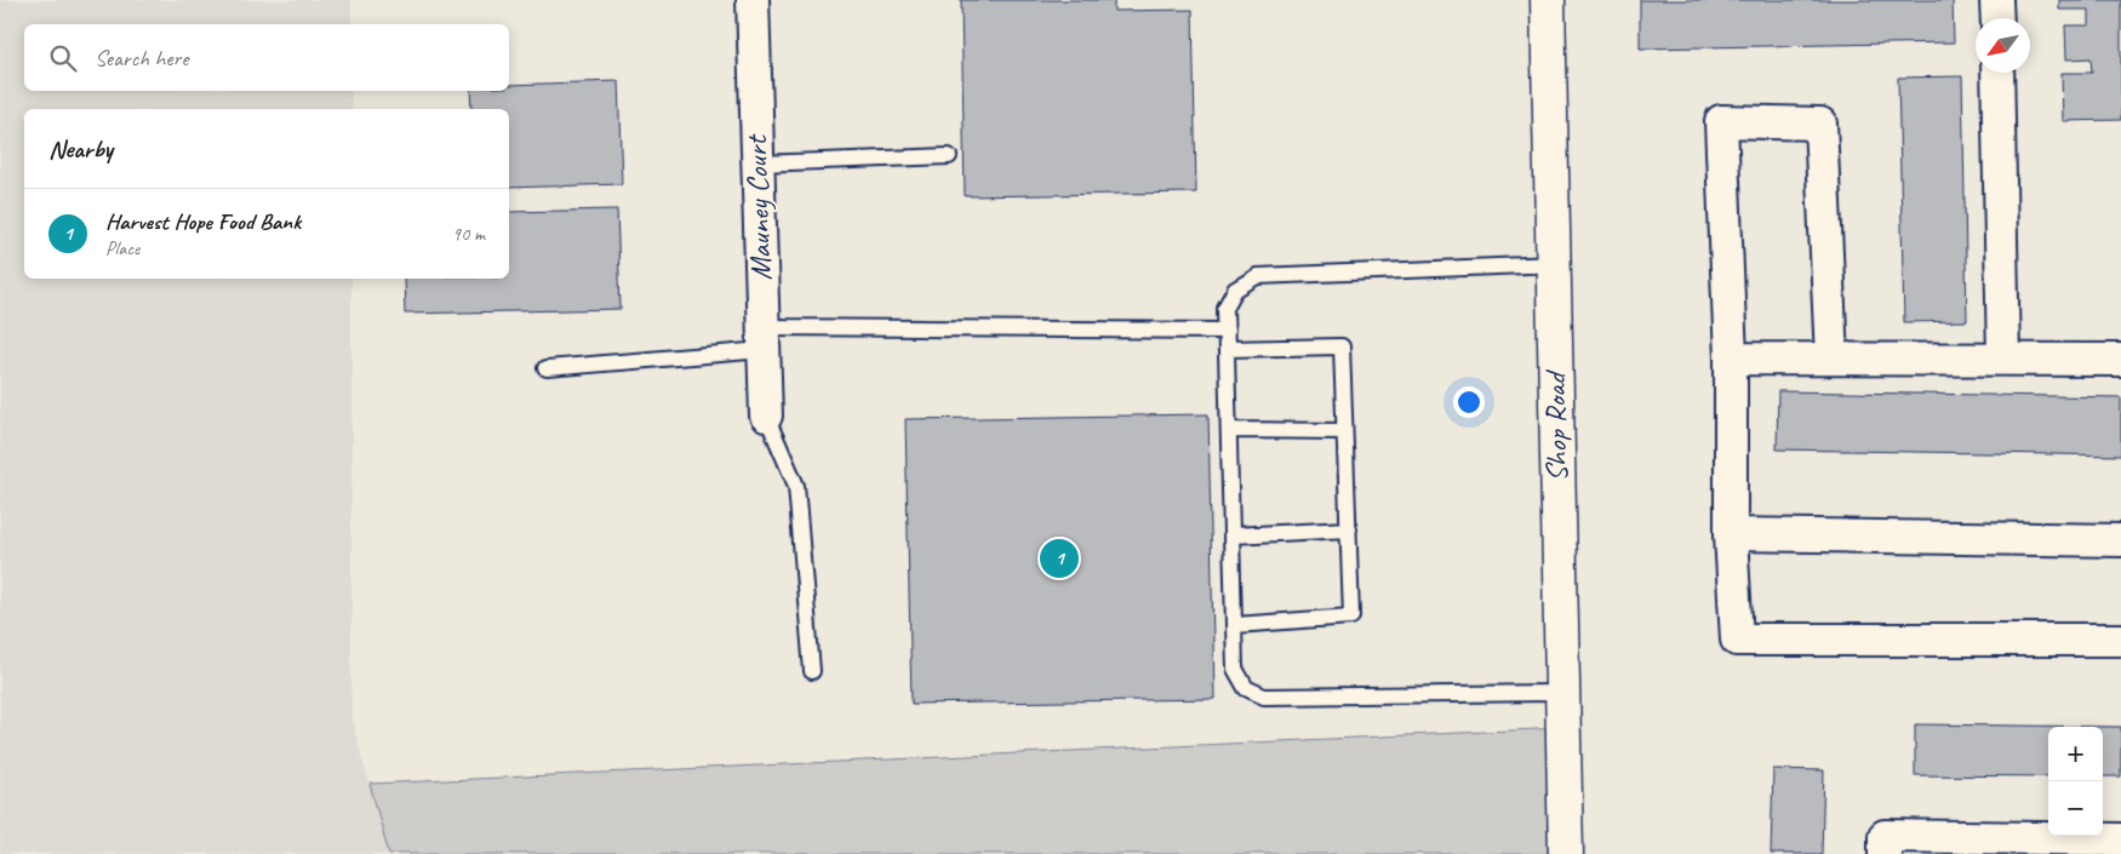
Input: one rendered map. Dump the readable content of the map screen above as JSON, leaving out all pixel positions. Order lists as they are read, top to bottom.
{
  "streets": {
    "street": ["Mauney Court", "Shop Road"]
  },
  "north": "bottom left",
  "page": {
    "search": "Search here",
    "heading": "Nearby",
    "list": [
      {
        "mark": "1",
        "name": "Harvest Hope Food Bank",
        "note": "Place",
        "value": "90 m"
      }
    ],
    "pins": "1",
    "map_buttons": ["+", "−"]
  }
}
